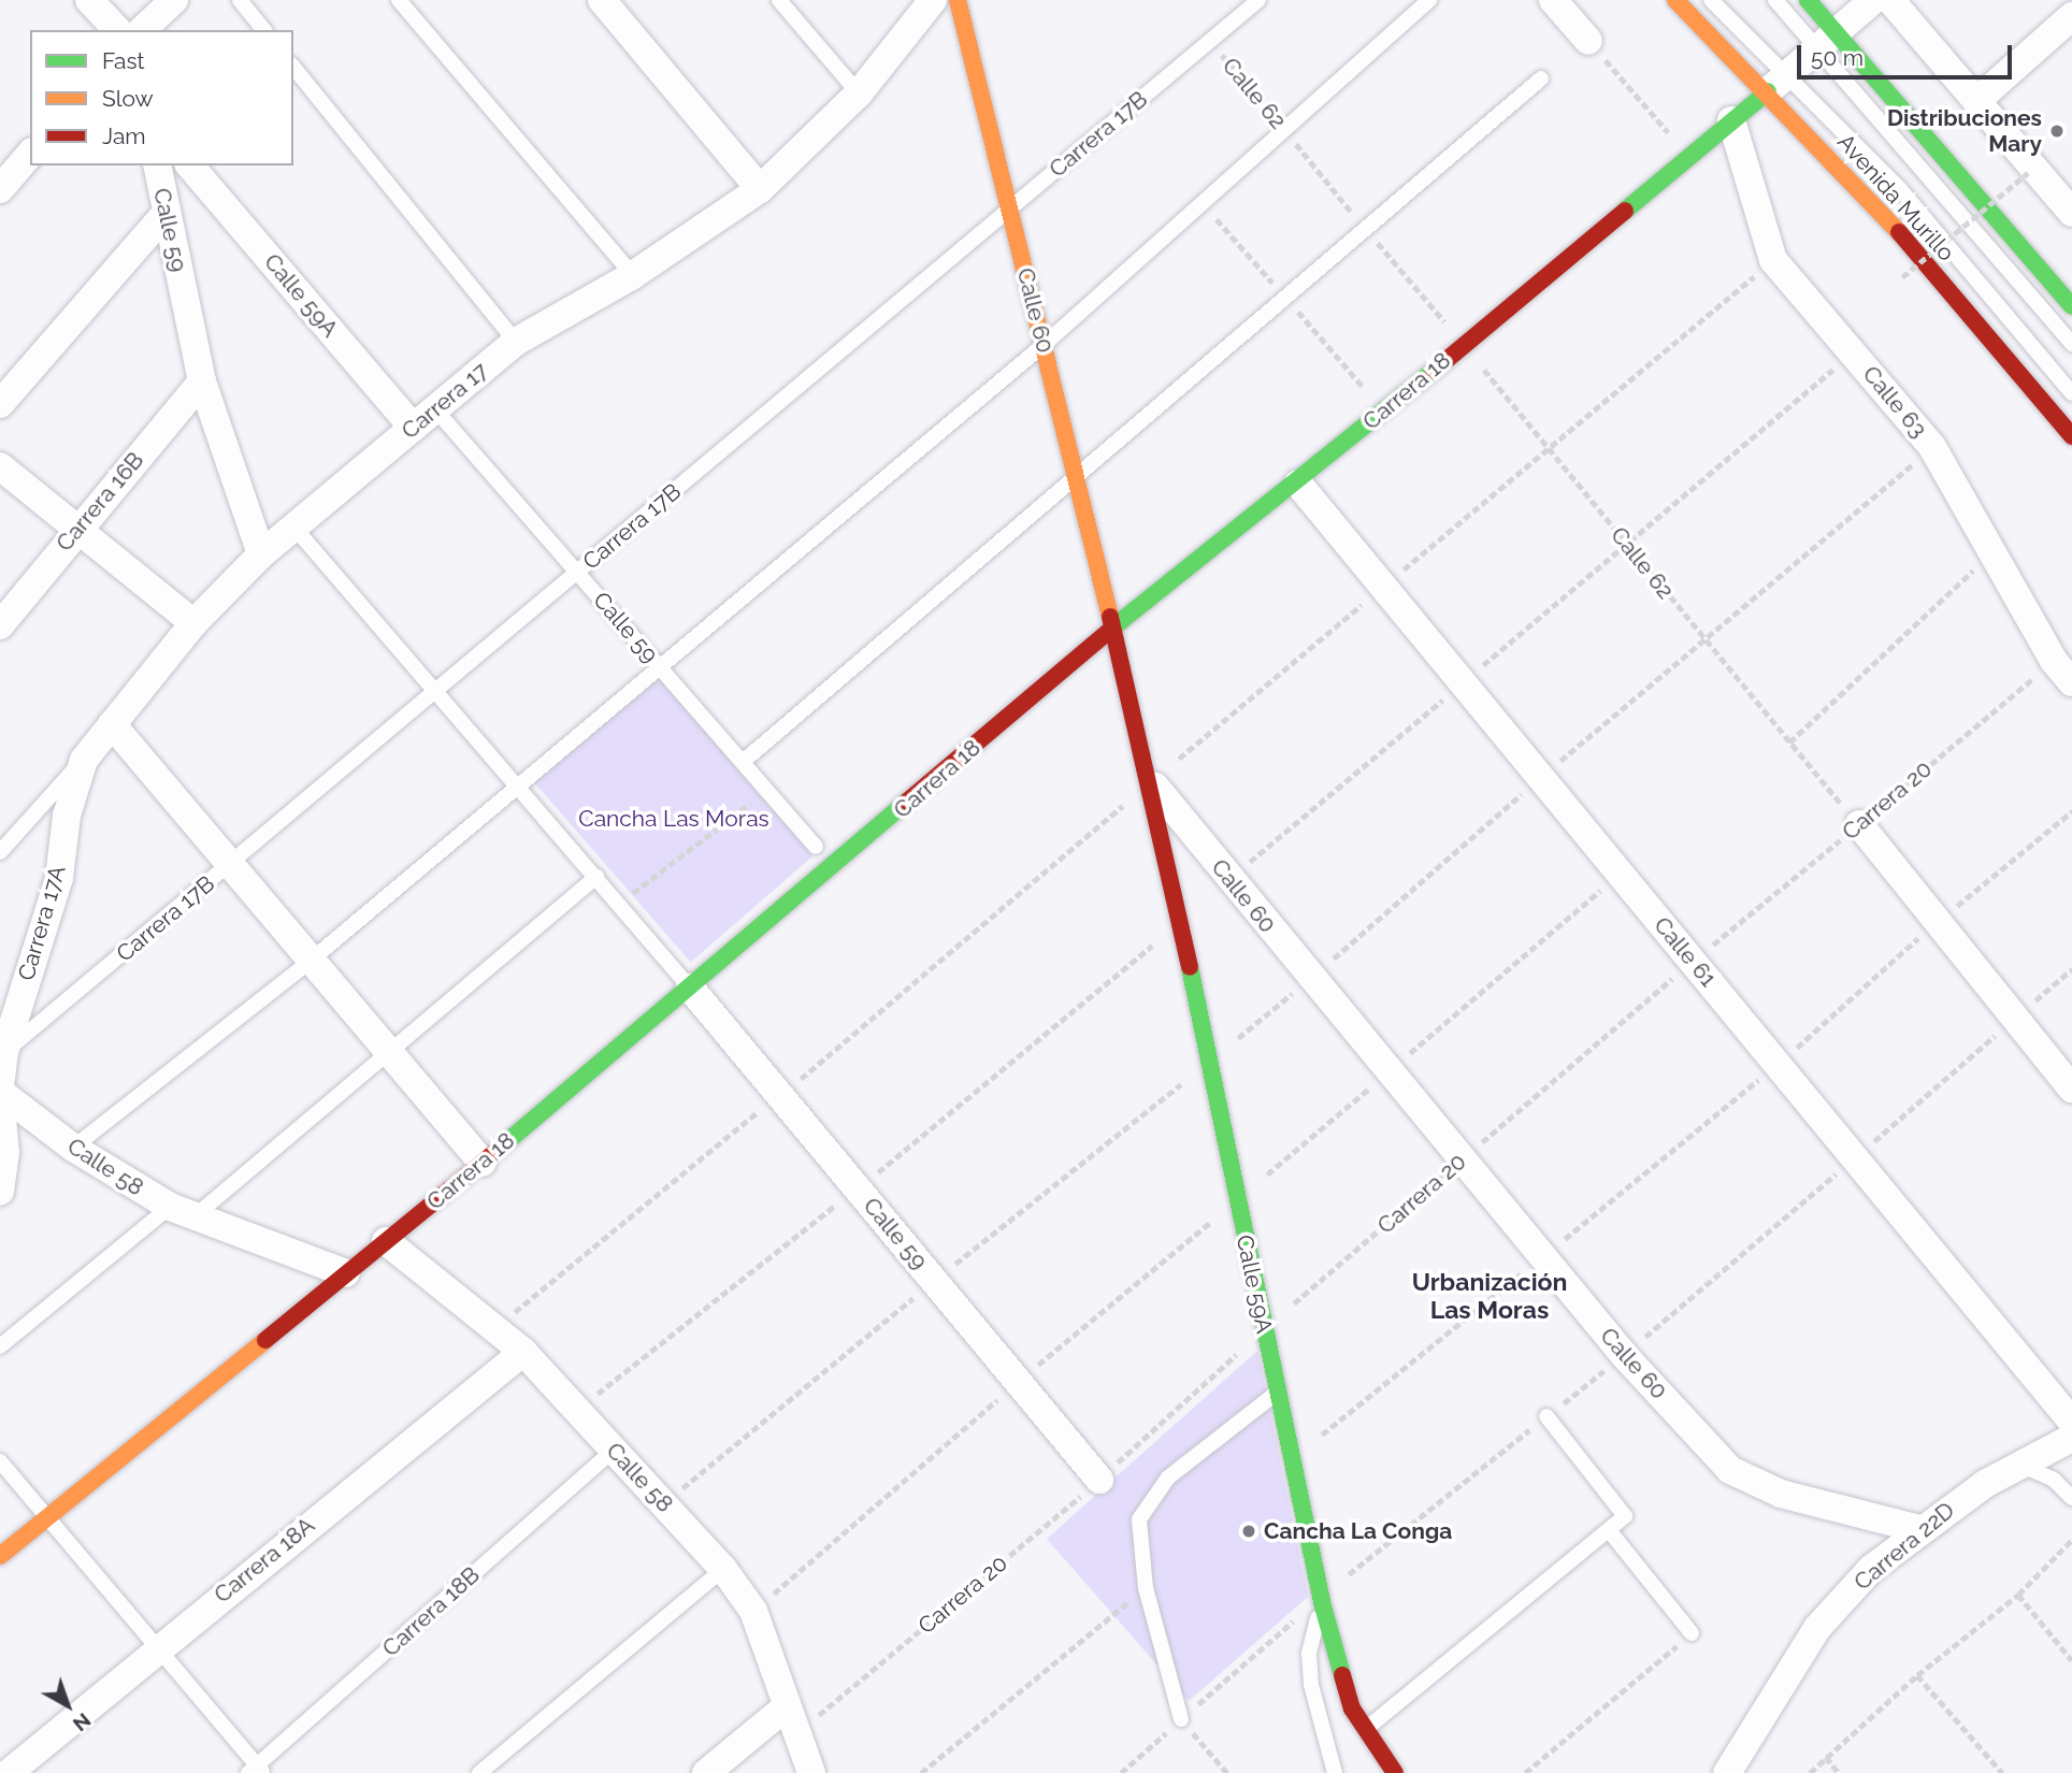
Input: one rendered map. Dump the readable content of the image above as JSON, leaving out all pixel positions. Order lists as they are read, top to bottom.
{
  "streets": {
    "street": [
      "Avenida Murillo",
      "Calle 59",
      "Calle 59A",
      "Calle 60",
      "Carrera 18",
      "Carrera 17",
      "Calle 63",
      "Carrera 16B",
      "Carrera 17A",
      "Calle 61",
      "Calle 58",
      "Carrera 22D",
      "Carrera 18A"
    ],
    "lane": ["Carrera 17B", "Carrera 18B"],
    "path": ["Calle 62", "Carrera 20"]
  },
  "crossings": [
    ["Calle 62", "Carrera 17B"],
    ["Calle 62", "Carrera 18"],
    ["Calle 62", "Carrera 20"],
    ["Carrera 17B", "Calle 59"],
    ["Carrera 17B", "Calle 60"],
    ["Carrera 17B", "Carrera 17A"],
    ["Avenida Murillo", "Carrera 18"],
    ["Calle 59", "Carrera 18"],
    ["Calle 59", "Carrera 17"],
    ["Calle 59", "Carrera 16B"],
    ["Calle 59", "Carrera 20"],
    ["Calle 59A", "Calle 60"],
    ["Calle 59A", "Carrera 17"],
    ["Calle 59A", "Carrera 20"],
    ["Calle 60", "Carrera 18"],
    ["Calle 60", "Carrera 20"],
    ["Calle 60", "Carrera 22D"],
    ["Carrera 18", "Calle 63"],
    ["Carrera 18", "Calle 61"],
    ["Carrera 18", "Calle 58"],
    ["Carrera 17", "Carrera 17A"],
    ["Calle 63", "Carrera 20"],
    ["Carrera 20", "Calle 61"],
    ["Carrera 20", "Calle 58"],
    ["Carrera 17A", "Calle 58"],
    ["Calle 58", "Carrera 18A"],
    ["Calle 58", "Carrera 18B"]
  ],
  "districts": ["Urbanización Las Moras"],
  "parks": ["Cancha Las Moras"],
  "places": ["Distribuciones Mary", "Cancha La Conga"],
  "legend": ["Fast", "Slow", "Jam"],
  "scale_bar": "50 m",
  "north": "bottom right"
}
